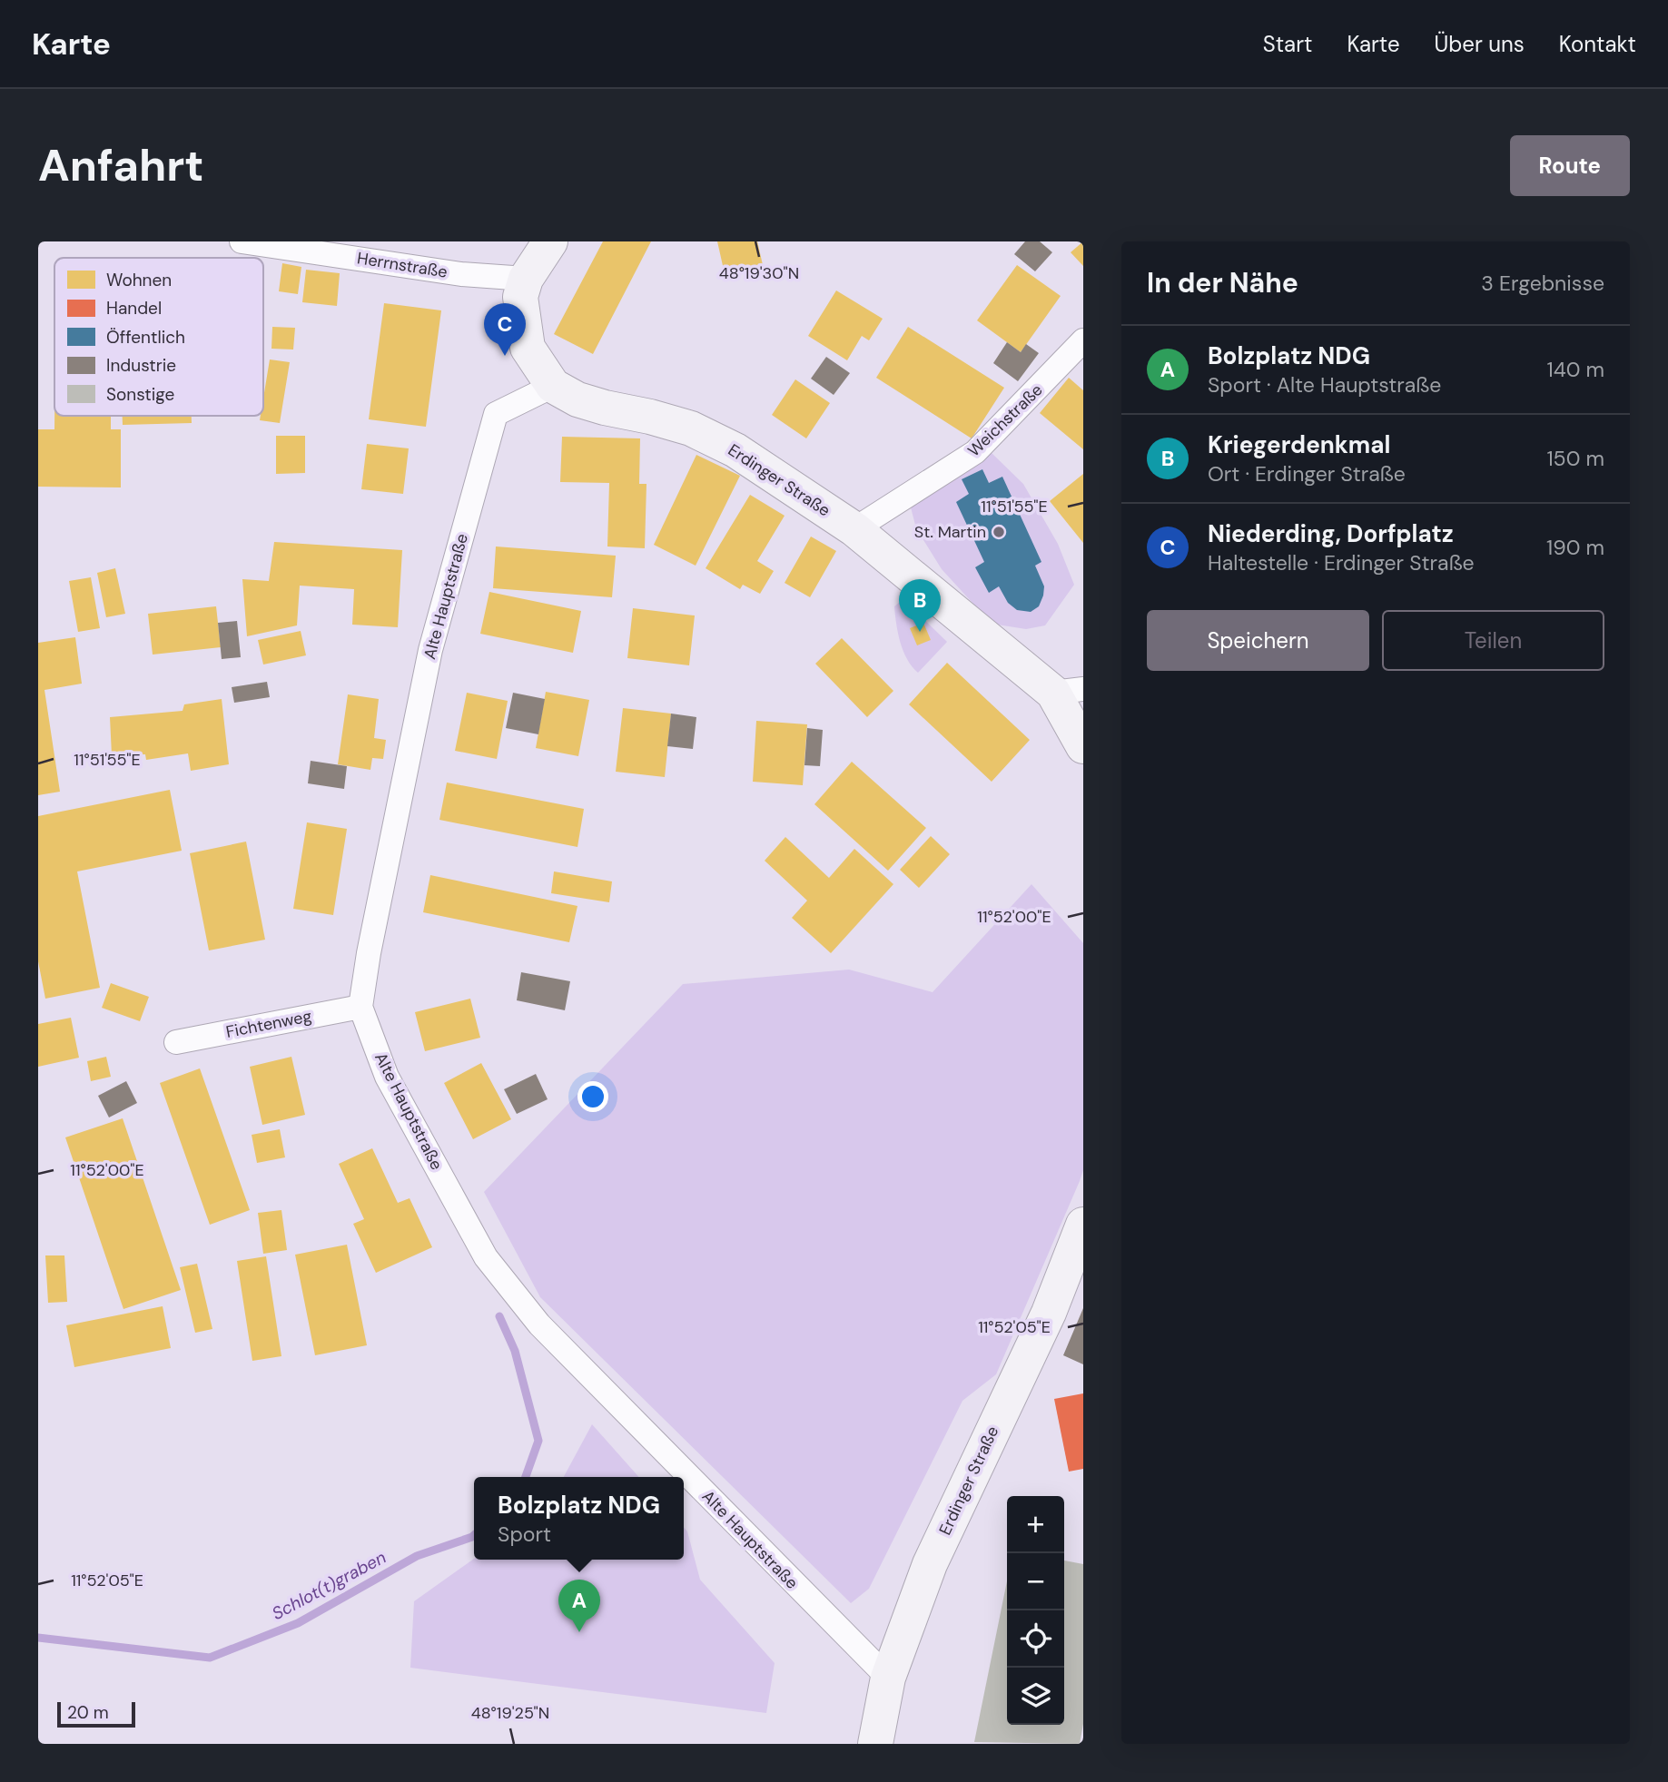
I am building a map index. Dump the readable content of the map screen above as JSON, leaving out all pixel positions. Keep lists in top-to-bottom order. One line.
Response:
{"streets":{"street":["Herrnstraße","Weichstraße","Erdinger Straße","Alte Hauptstraße","Fichtenweg"]},"crossings":[["Herrnstraße","Erdinger Straße"],["Weichstraße","Erdinger Straße"],["Erdinger Straße","Alte Hauptstraße"],["Alte Hauptstraße","Fichtenweg"]],"water":["Schlot(t)graben"],"places":["St. Martin"],"legend":["Wohnen","Handel","Öffentlich","Industrie","Sonstige"],"scale_bar":"20 m","page":{"header":"Karte","nav":["Start","Karte","Über uns","Kontakt"],"buttons":["Route",["Speichern","Teilen"]],"title":"Anfahrt","heading":["In der Nähe","3 Ergebnisse"],"pins":["C","B","A"],"list":[{"mark":"A","name":"Bolzplatz NDG","note":"Sport · Alte Hauptstraße","value":"140 m"},{"mark":"B","name":"Kriegerdenkmal","note":"Ort · Erdinger Straße","value":"150 m"},{"mark":"C","name":"Niederding, Dorfplatz","note":"Haltestelle · Erdinger Straße","value":"190 m"}],"popup":["Bolzplatz NDG","Sport"],"map_buttons":["+","−"],"scale":"20 m"},"coordinates":["48°19'30\"N","11°51'55\"E","11°52'00\"E","11°52'05\"E","48°19'25\"N"]}
